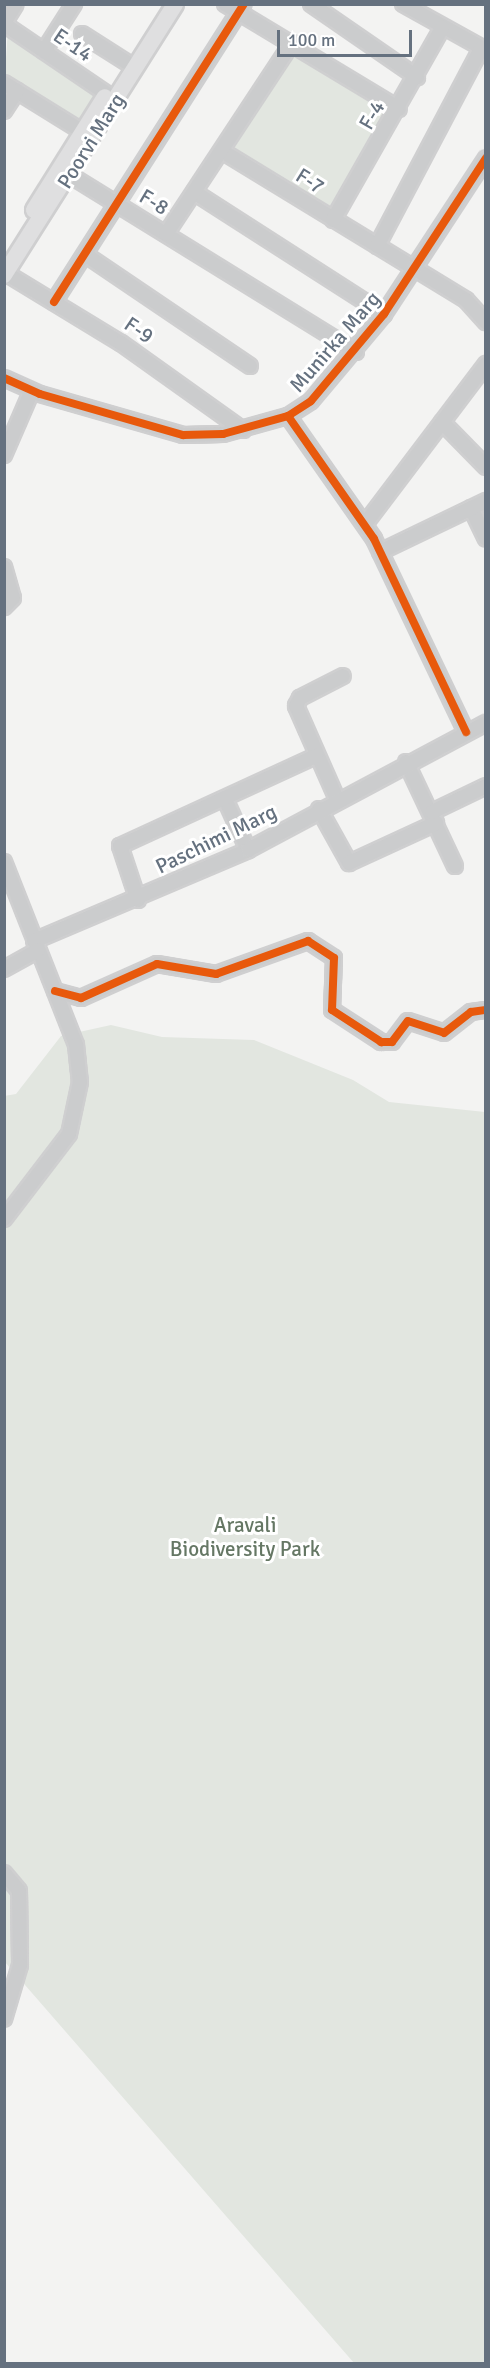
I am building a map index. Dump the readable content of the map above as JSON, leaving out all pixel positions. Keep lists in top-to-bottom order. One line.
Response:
{"streets":{"main road":["Poorvi Marg"],"street":["E-14","F-4","F-7","F-8","F-9","Munirka Marg","Paschimi Marg"]},"crossings":[["E-14","Poorvi Marg"],["F-4","F-7"],["Poorvi Marg","F-8"],["Poorvi Marg","F-9"],["F-7","Munirka Marg"],["F-8","Munirka Marg"],["F-9","Munirka Marg"]],"parks":["Aravali Biodiversity Park"],"scale_bar":"100 m"}
